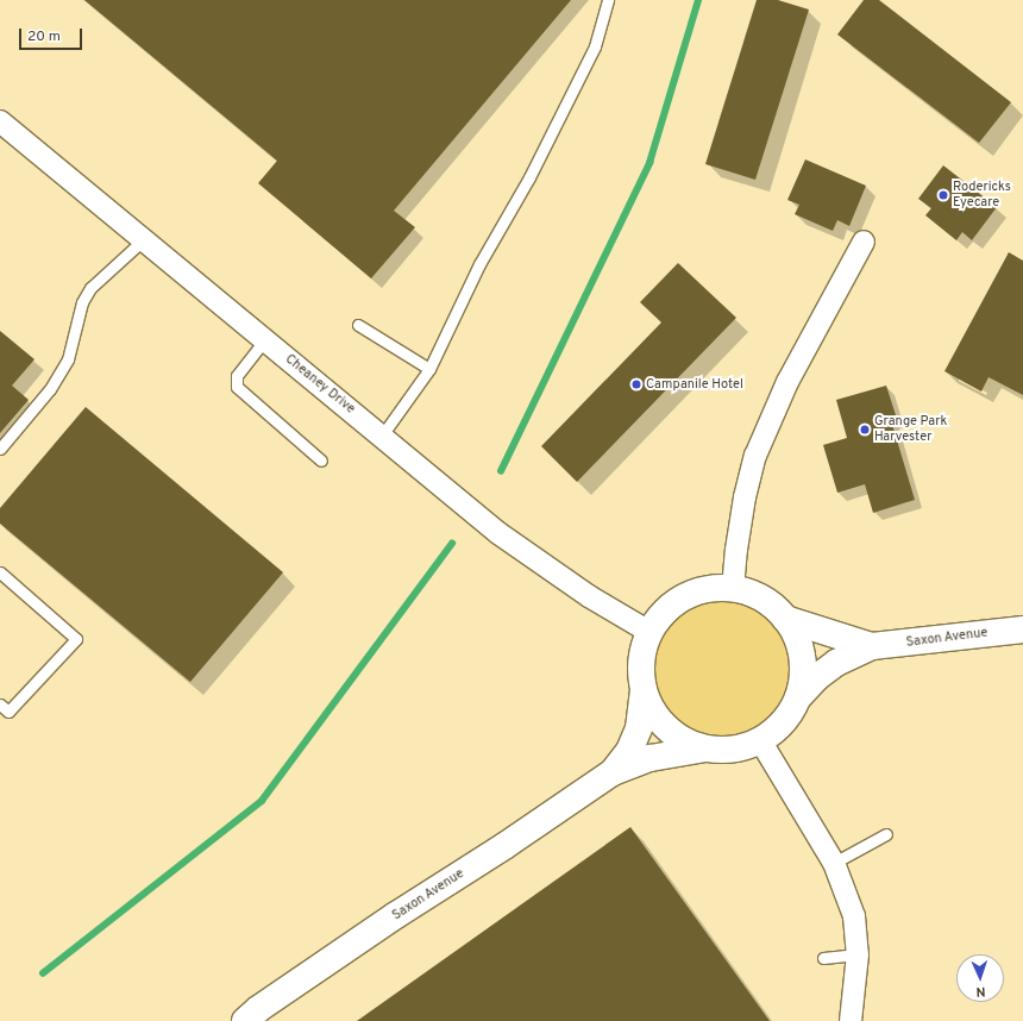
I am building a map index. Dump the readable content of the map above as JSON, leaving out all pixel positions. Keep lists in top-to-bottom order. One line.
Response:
{"streets":{"street":["Cheaney Drive","Saxon Avenue"]},"crossings":[["Cheaney Drive","Saxon Avenue"]],"places":["Rodericks Eyecare","Campanile Hotel","Grange Park Harvester"],"scale_bar":"20 m","north":"bottom"}
